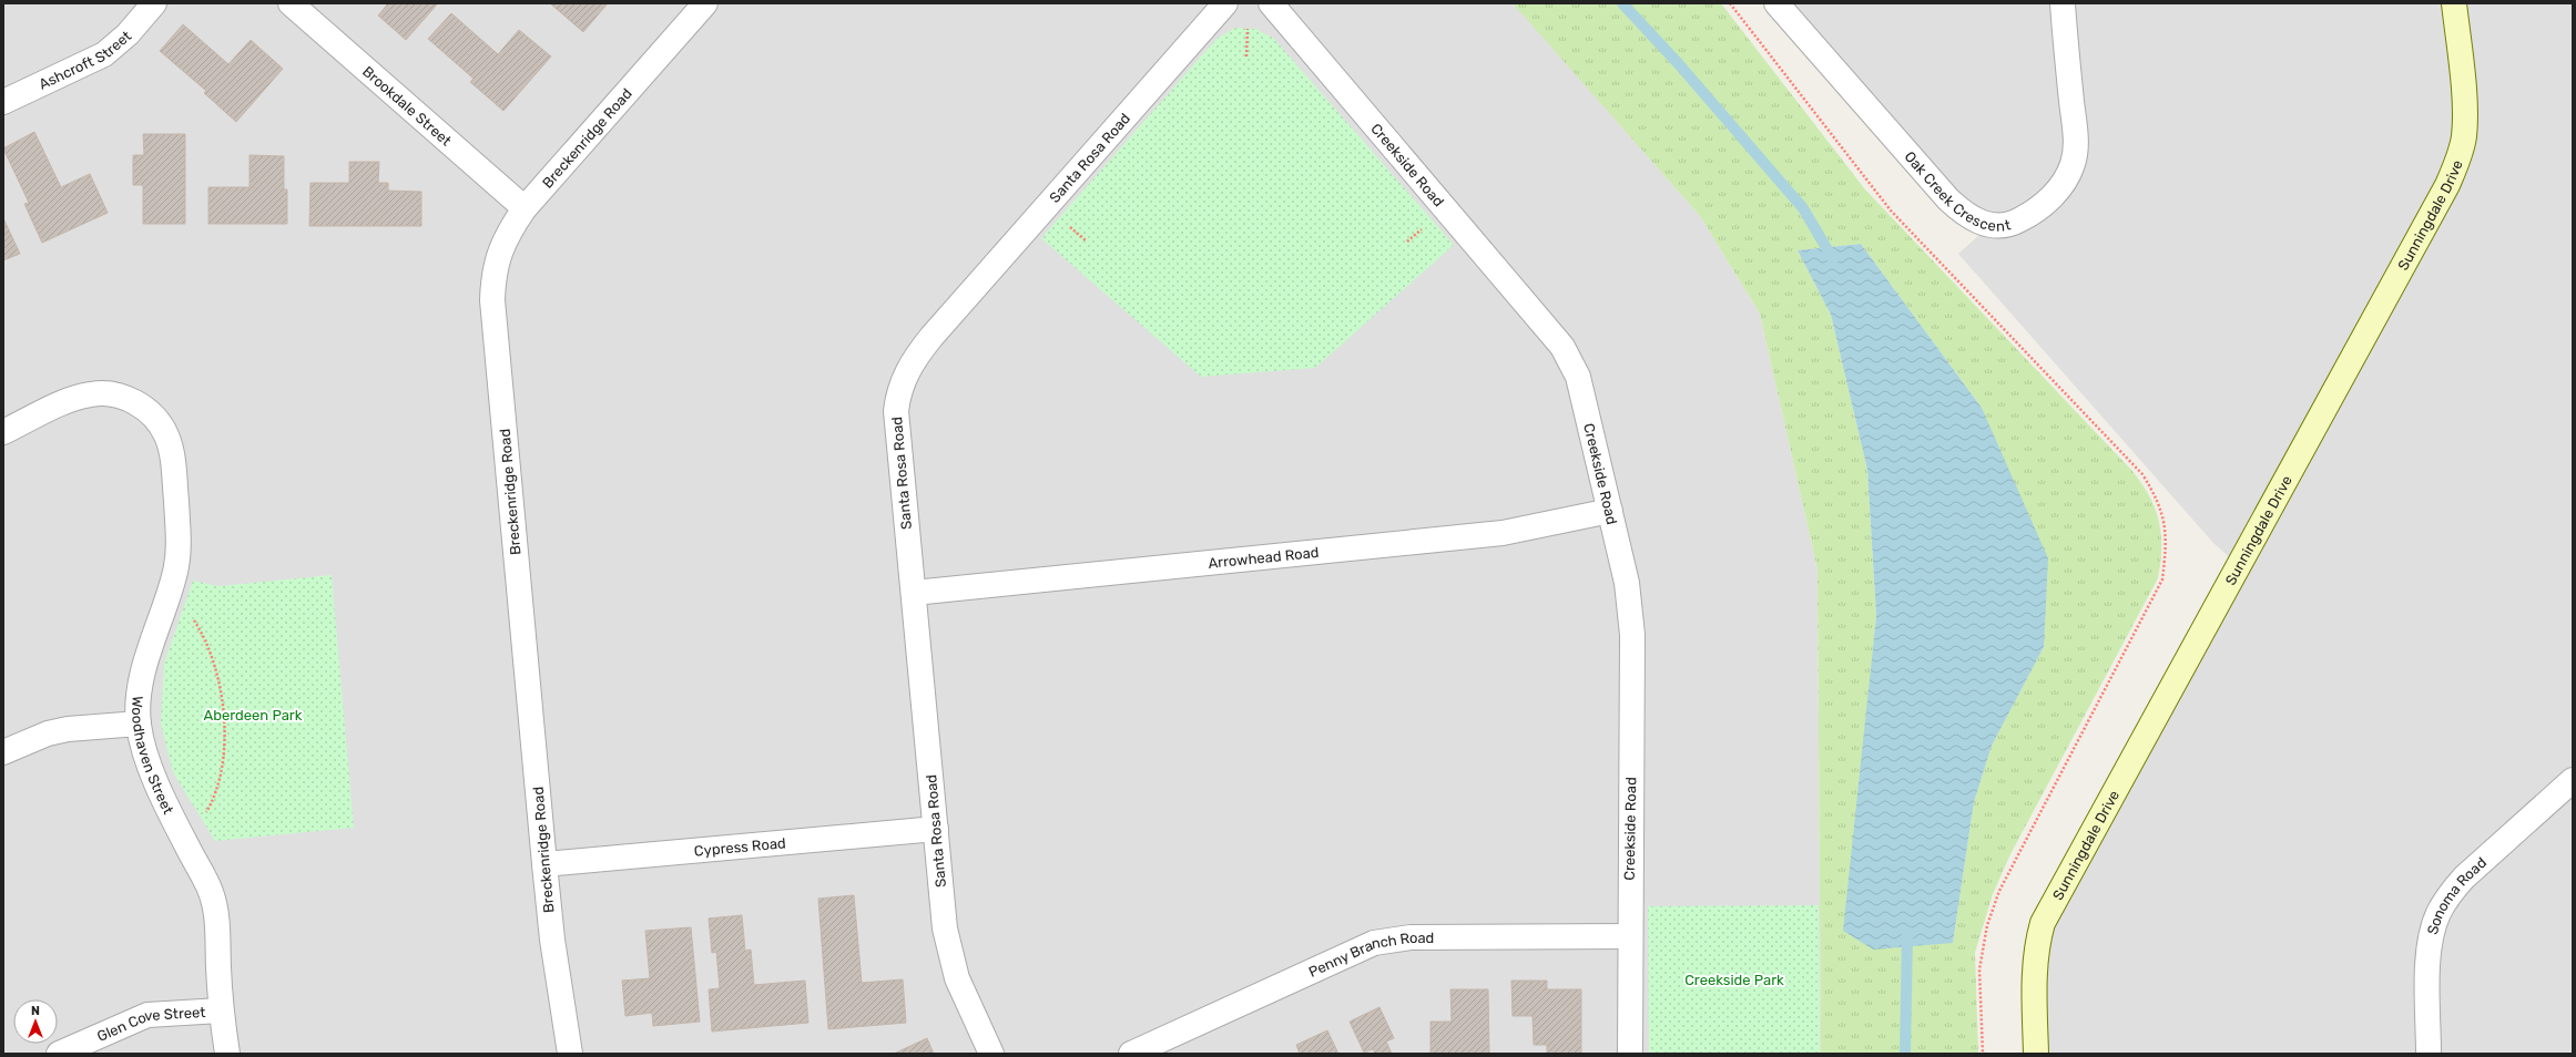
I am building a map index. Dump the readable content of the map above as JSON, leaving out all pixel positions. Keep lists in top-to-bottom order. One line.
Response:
{"streets":{"street":["Ashcroft Street","Brookdale Street","Breckenridge Road","Santa Rosa Road","Creekside Road","Oak Creek Crescent","Sunningdale Drive","Arrowhead Road","Woodhaven Street","Cypress Road","Sonoma Road","Penny Branch Road","Glen Cove Street"]},"crossings":[["Brookdale Street","Breckenridge Road"],["Breckenridge Road","Cypress Road"],["Santa Rosa Road","Arrowhead Road"],["Santa Rosa Road","Cypress Road"],["Creekside Road","Arrowhead Road"],["Creekside Road","Penny Branch Road"],["Woodhaven Street","Glen Cove Street"]],"parks":["Aberdeen Park","Creekside Park"],"north":"top"}
